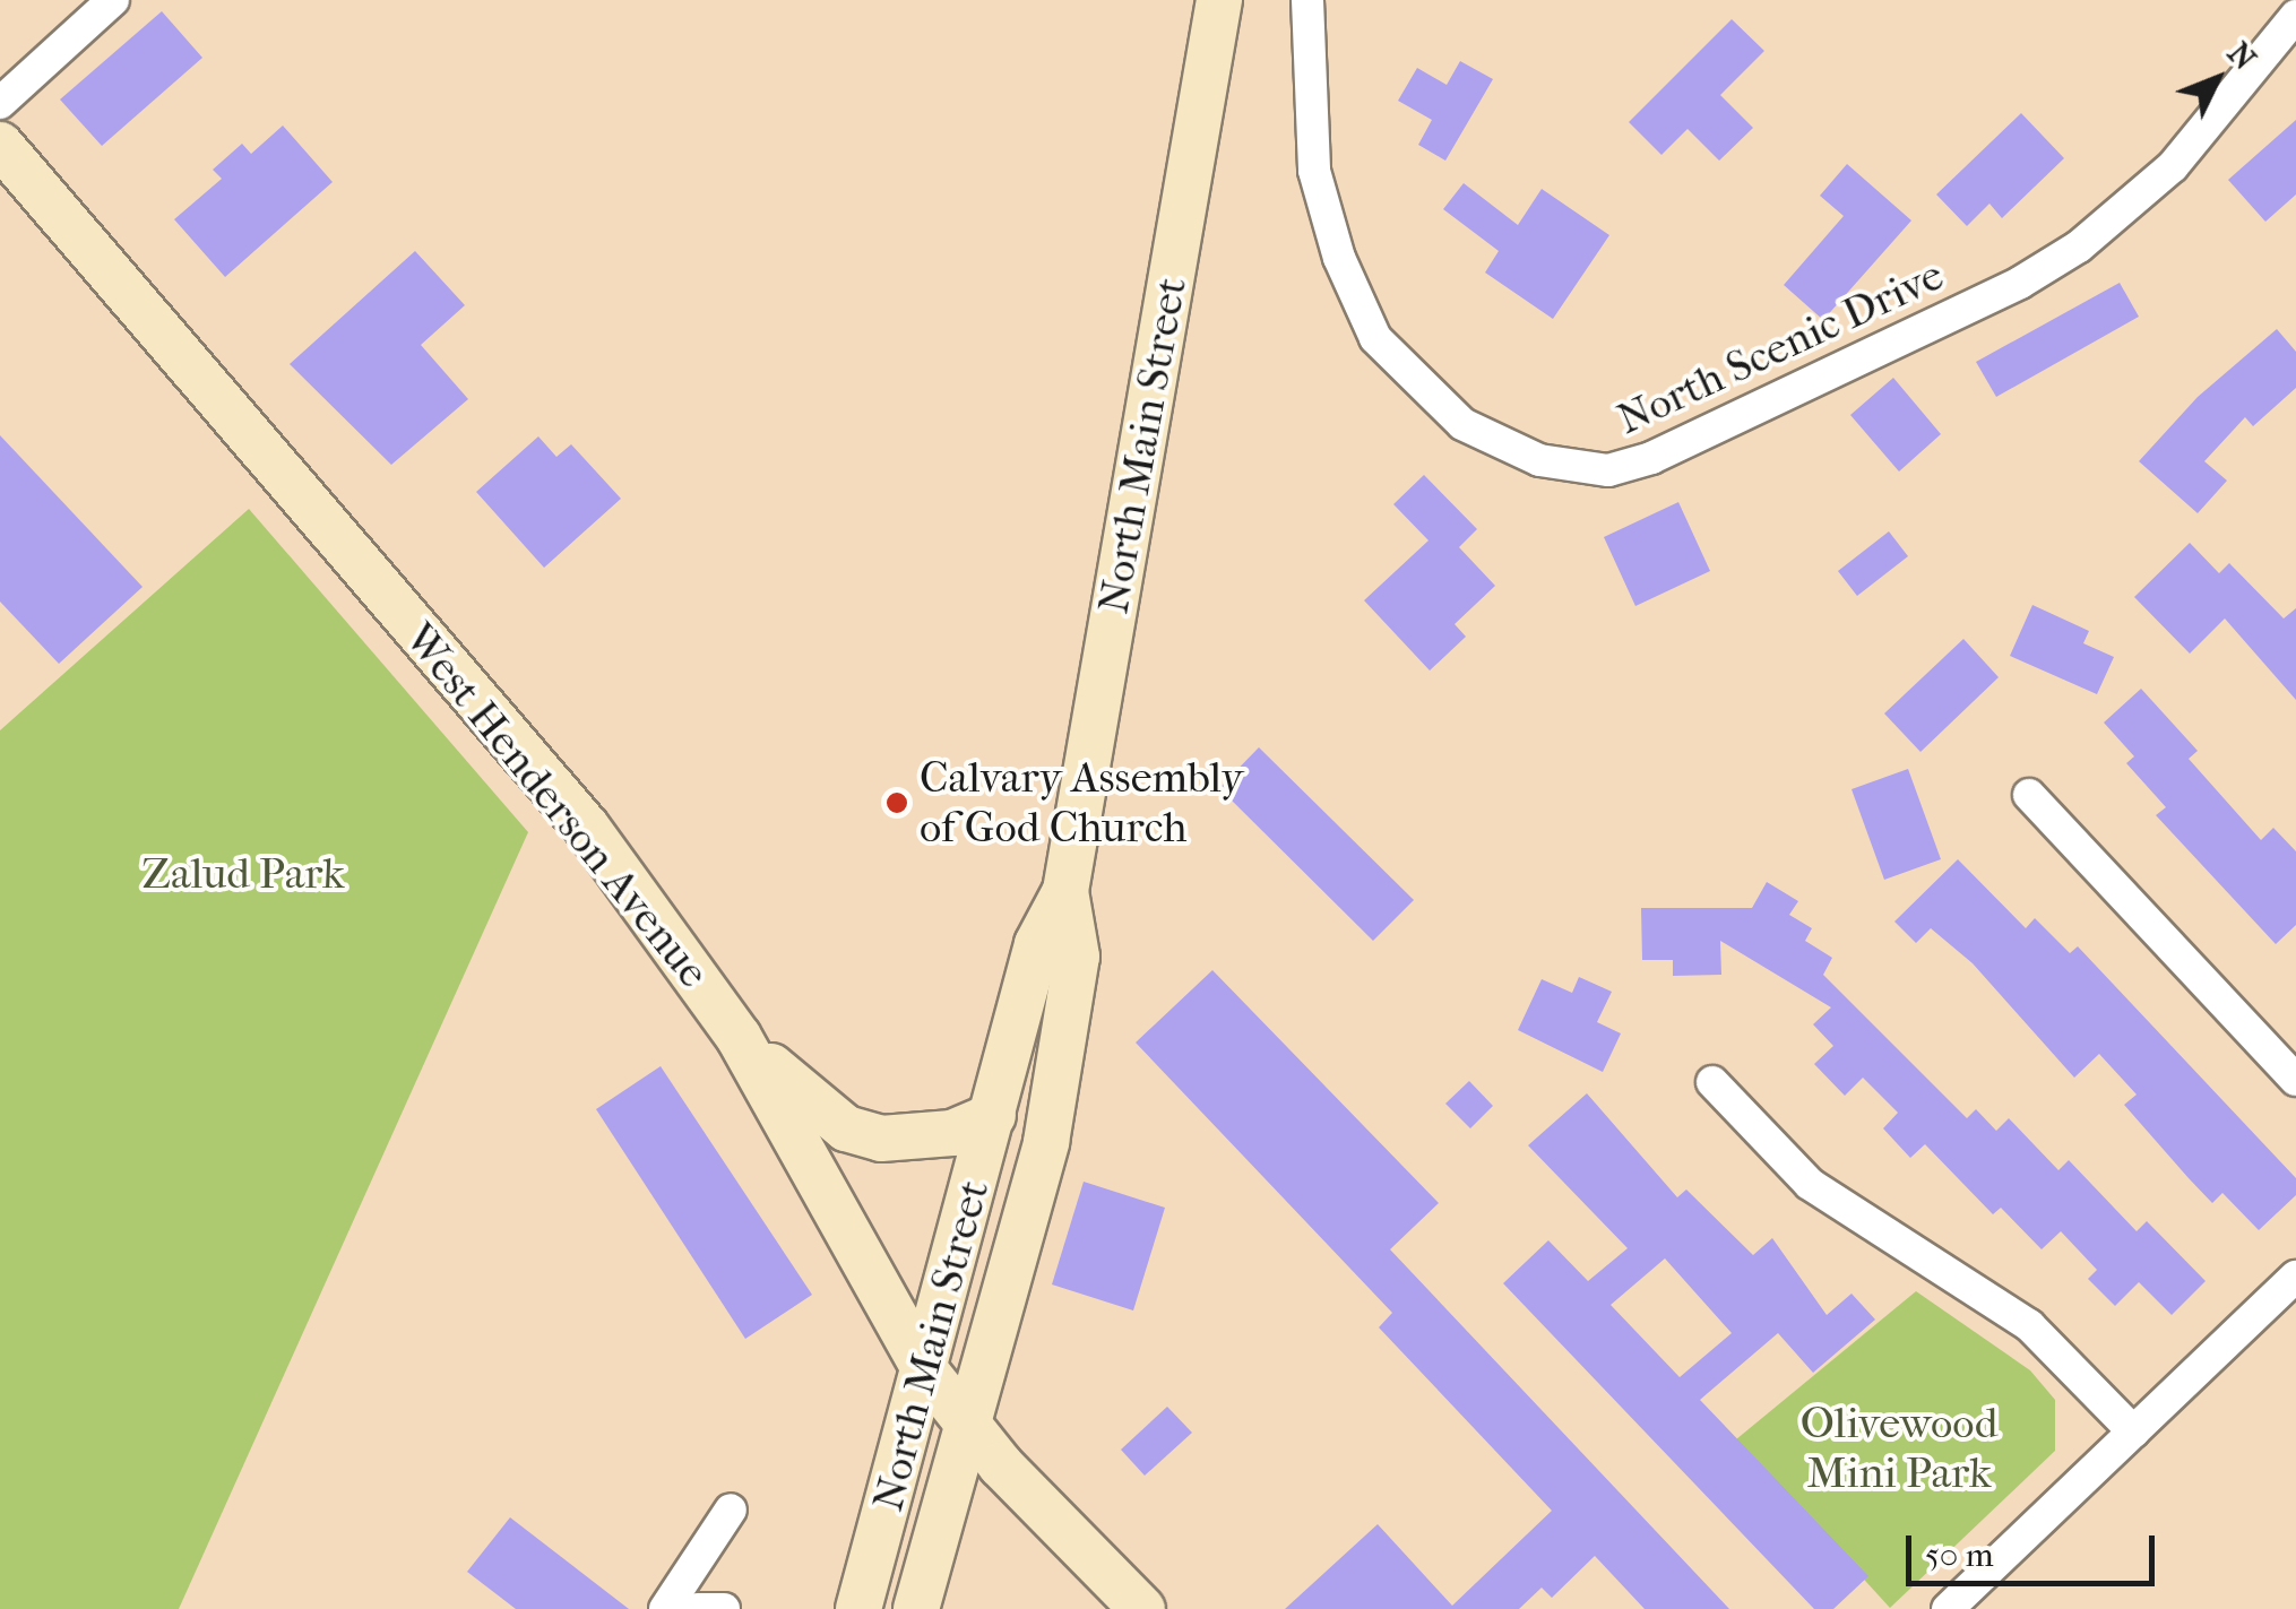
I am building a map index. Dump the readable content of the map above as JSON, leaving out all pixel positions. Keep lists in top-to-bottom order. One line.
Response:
{"streets":{"main road":["North Main Street","West Henderson Avenue"],"street":["North Scenic Drive"]},"crossings":[["North Main Street","West Henderson Avenue"]],"parks":["Zalud Park","Olivewood Mini Park"],"places":["Calvary Assembly of God Church"],"scale_bar":"50 m","north":"top right"}
